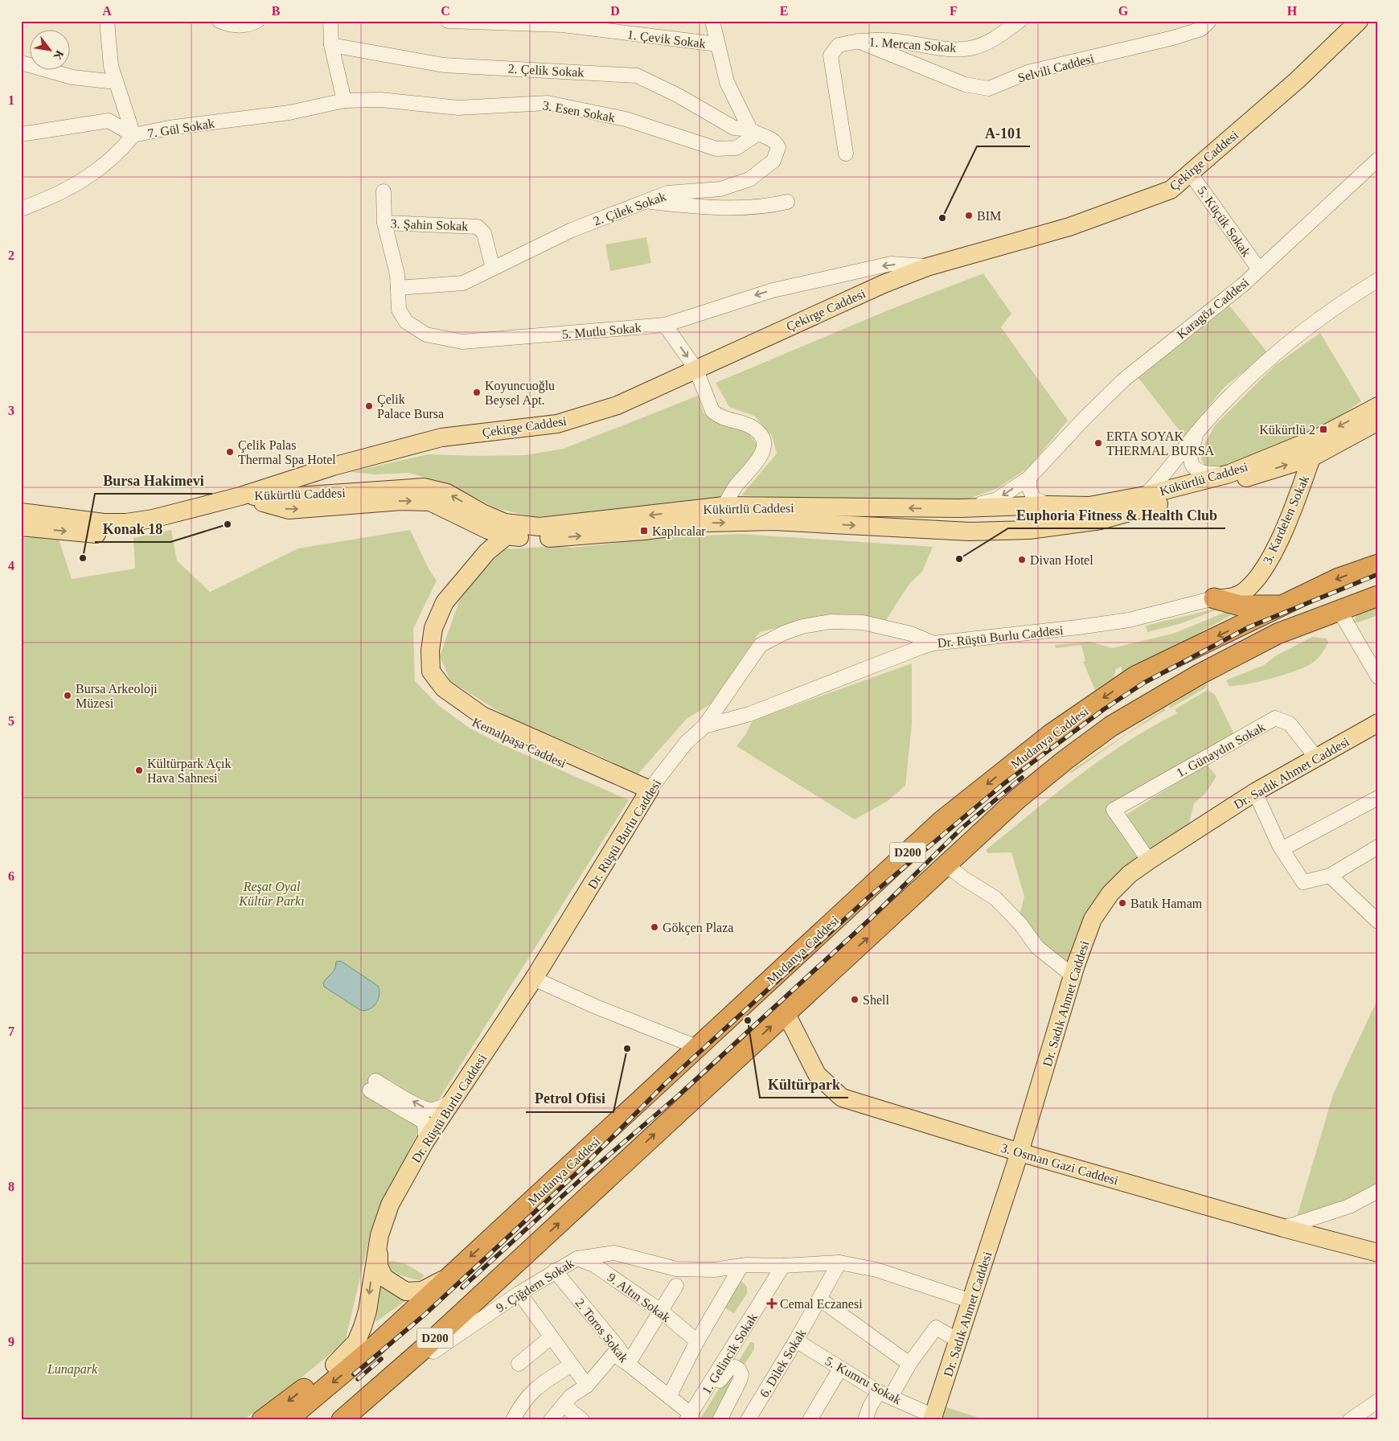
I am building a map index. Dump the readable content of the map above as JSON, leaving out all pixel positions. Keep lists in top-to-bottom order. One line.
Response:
{"streets":{"highway":["Mudanya Caddesi","D200"],"main road":["Çekirge Caddesi","Kükürtlü Caddesi","3. Kardelen Sokak","Dr. Rüştü Burlu Caddesi","Kemalpaşa Caddesi","Dr. Sadık Ahmet Caddesi","3. Osman Gazi Caddesi"],"street":["1. Çevik Sokak","1. Mercan Sokak","Selvili Caddesi","2. Çelik Sokak","3. Esen Sokak","7. Gül Sokak","2. Çilek Sokak","5. Küçük Sokak","3. Şahin Sokak","Karagöz Caddesi","5. Mutlu Sokak","1. Günaydın Sokak","9. Çiğdem Sokak","9. Altın Sokak","2. Toros Sokak","1. Gelincik Sokak","6. Dilek Sokak","5. Kumru Sokak"]},"crossings":[["1. Mercan Sokak","Selvili Caddesi"],["2. Çelik Sokak","3. Esen Sokak"],["2. Çelik Sokak","2. Çilek Sokak"],["3. Esen Sokak","7. Gül Sokak"],["3. Esen Sokak","2. Çilek Sokak"],["Çekirge Caddesi","5. Küçük Sokak"],["Çekirge Caddesi","5. Mutlu Sokak"],["Çekirge Caddesi","Kükürtlü Caddesi"],["2. Çilek Sokak","3. Şahin Sokak"],["2. Çilek Sokak","5. Mutlu Sokak"],["5. Küçük Sokak","Karagöz Caddesi"],["3. Şahin Sokak","5. Mutlu Sokak"],["Karagöz Caddesi","Kükürtlü Caddesi"],["Kükürtlü Caddesi","3. Kardelen Sokak"],["Kükürtlü Caddesi","Kemalpaşa Caddesi"],["3. Kardelen Sokak","Dr. Rüştü Burlu Caddesi"],["Dr. Rüştü Burlu Caddesi","Kemalpaşa Caddesi"],["1. Günaydın Sokak","Dr. Sadık Ahmet Caddesi"],["Dr. Sadık Ahmet Caddesi","3. Osman Gazi Caddesi"],["Dr. Sadık Ahmet Caddesi","9. Çiğdem Sokak"],["Dr. Sadık Ahmet Caddesi","5. Kumru Sokak"],["D200","3. Osman Gazi Caddesi"],["9. Çiğdem Sokak","9. Altın Sokak"],["9. Çiğdem Sokak","2. Toros Sokak"],["9. Çiğdem Sokak","1. Gelincik Sokak"],["9. Çiğdem Sokak","6. Dilek Sokak"],["2. Toros Sokak","1. Gelincik Sokak"],["6. Dilek Sokak","5. Kumru Sokak"]],"parks":["Reşat Oyal Kültür Parkı","Lunapark"],"places":{"other":["BIM","A-101","Koyuncuoğlu Beysel Apt.","Çelik Palace Bursa","ERTA SOYAK THERMAL BURSA","Çelik Palas Thermal Spa Hotel","Konak 18","Bursa Hakimevi","Euphoria Fitness & Health Club","Divan Hotel","Bursa Arkeoloji Müzesi","Kültürpark Açık Hava Sahnesi","Batık Hamam","Gökçen Plaza","Shell","Kültürpark","Petrol Ofisi"],"transit":["Kükürtlü 2","Kaplıcalar"],"health":["Cemal Eczanesi"]},"north":"bottom right","grid":{"columns":["A","B","C","D","E","F","G","H"],"rows":["1","2","3","4","5","6","7","8","9"]}}
